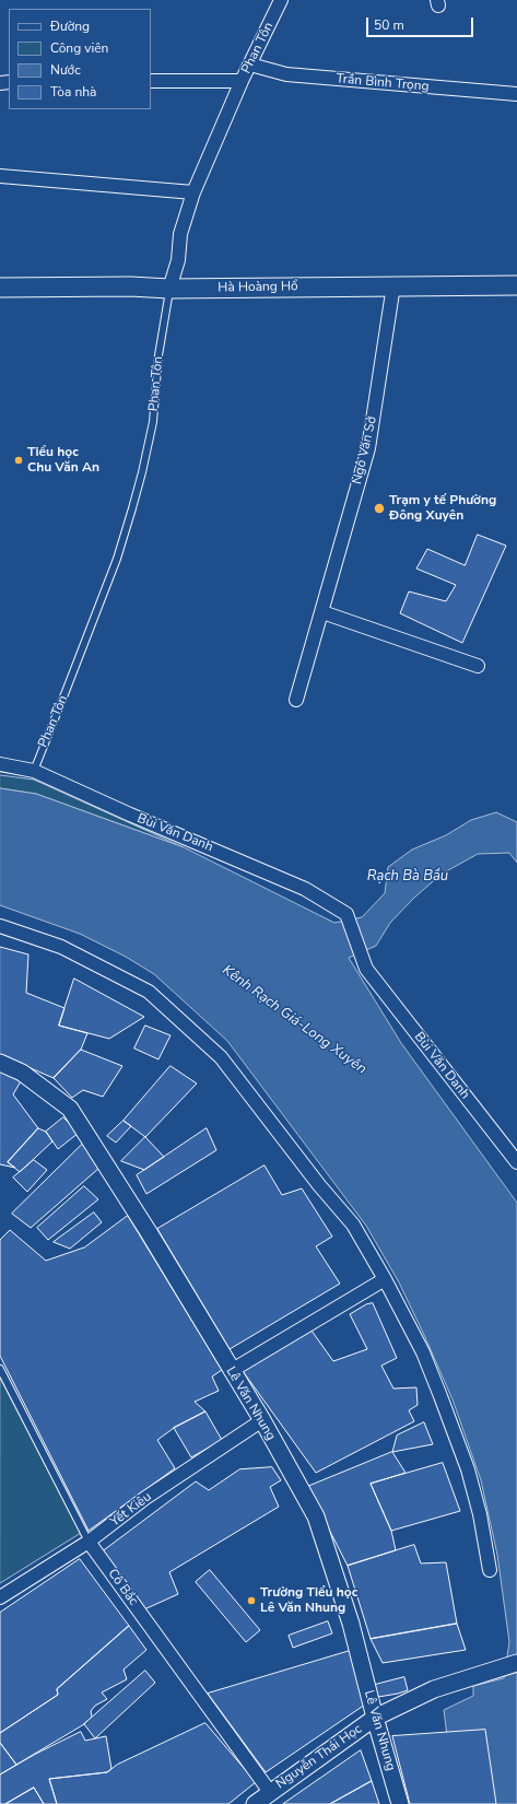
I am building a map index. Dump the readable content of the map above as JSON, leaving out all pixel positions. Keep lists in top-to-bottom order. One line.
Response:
{"streets":{"main road":["Hà Hoàng Hổ"],"street":["Phan Tôn","Trần Bình Trọng","Ngô Văn Sở","Bùi Văn Danh","Lê Văn Nhung","Yết Kiêu","Cô Bắc","Nguyễn Thái Học"]},"crossings":[["Phan Tôn","Trần Bình Trọng"],["Phan Tôn","Hà Hoàng Hổ"],["Phan Tôn","Bùi Văn Danh"],["Hà Hoàng Hổ","Ngô Văn Sở"],["Lê Văn Nhung","Yết Kiêu"],["Lê Văn Nhung","Nguyễn Thái Học"],["Yết Kiêu","Cô Bắc"],["Cô Bắc","Nguyễn Thái Học"]],"water":["Rạch Bà Bầu","Kênh Rạch Giá-Long Xuyên"],"places":["Tiểu học Chu Văn An","Trạm y tế Phường Đông Xuyên","Trường Tiểu học Lê Văn Nhung"],"legend":["Đường","Công viên","Nước","Tòa nhà"],"scale_bar":"50 m"}
